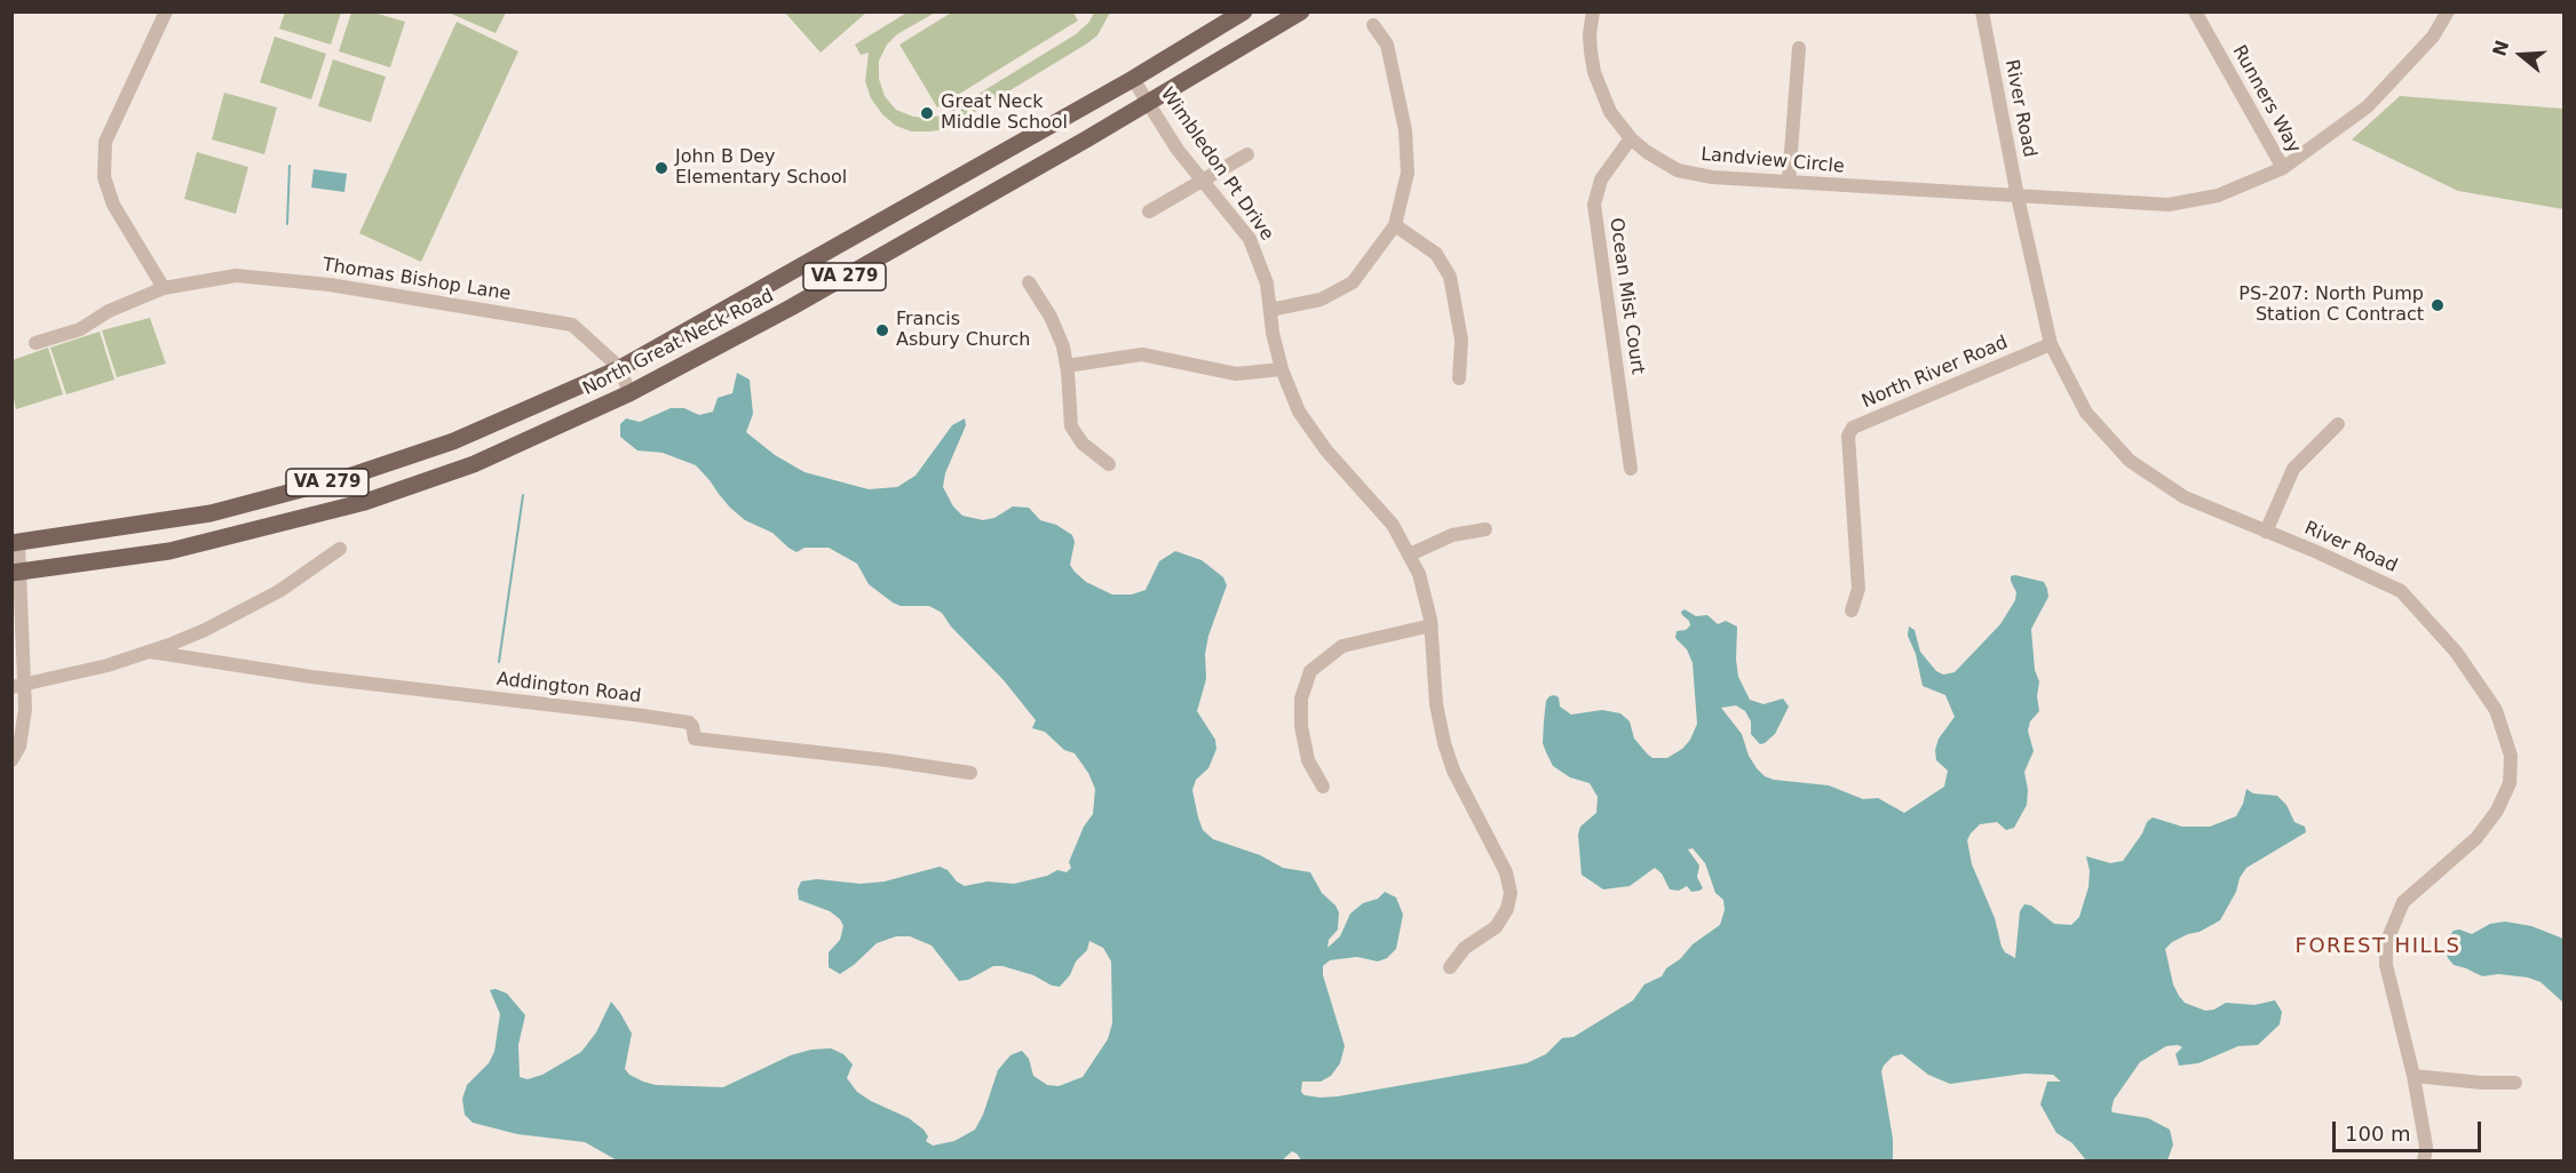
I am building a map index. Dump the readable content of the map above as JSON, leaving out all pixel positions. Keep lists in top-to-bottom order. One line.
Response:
{"streets":{"main road":["VA 279","North Great Neck Road"],"street":["Runners Way","River Road","Landview Circle","Wimbledon Pt Drive","Thomas Bishop Lane","Ocean Mist Court","North River Road","Addington Road"]},"crossings":[["Runners Way","Landview Circle"],["River Road","Landview Circle"],["River Road","North River Road"],["Landview Circle","Ocean Mist Court"],["Wimbledon Pt Drive","North Great Neck Road"],["Thomas Bishop Lane","North Great Neck Road"]],"districts":["FOREST HILLS"],"places":["Great Neck Middle School","John B Dey Elementary School","PS-207: North Pump Station C Contract","Francis Asbury Church"],"scale_bar":"100 m","north":"left"}
